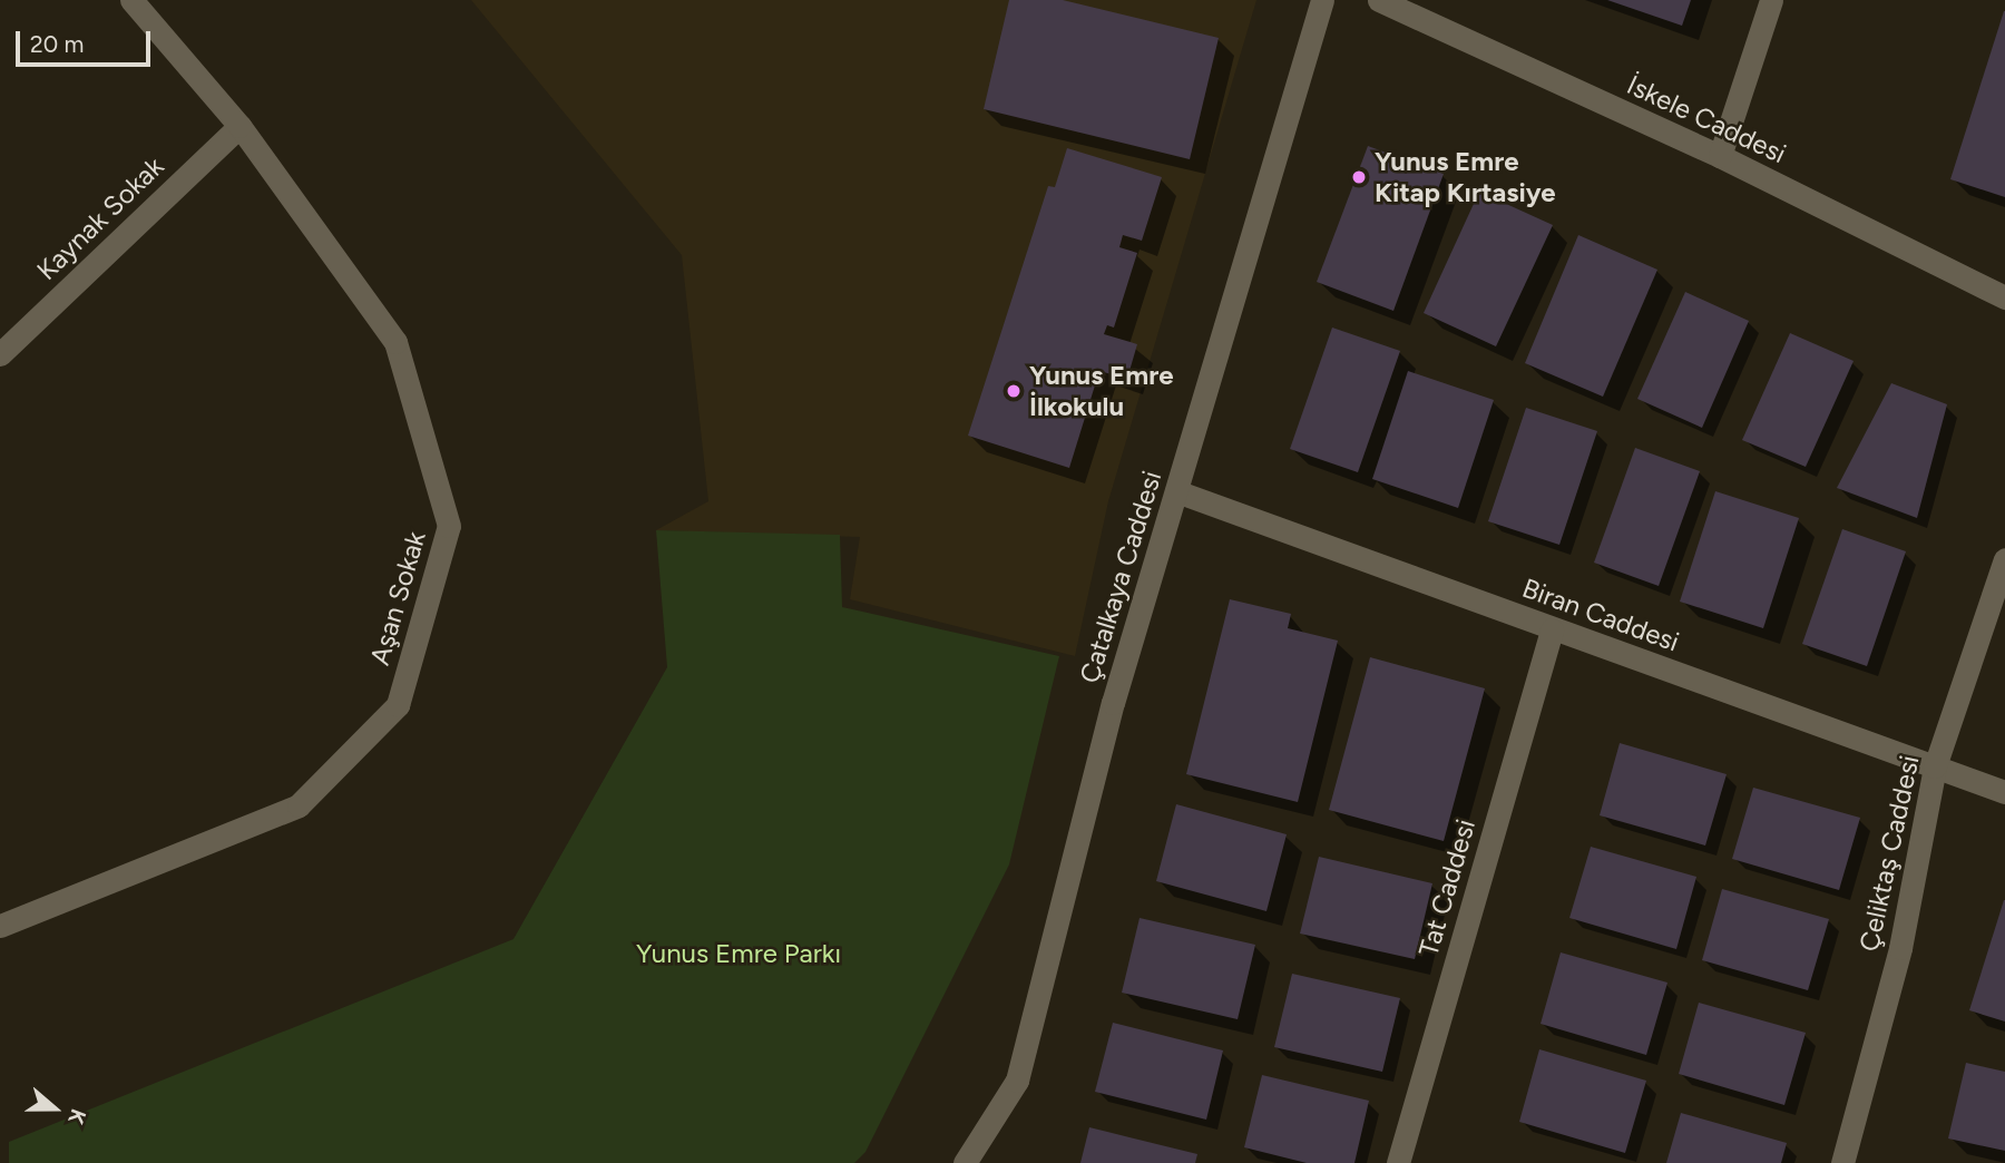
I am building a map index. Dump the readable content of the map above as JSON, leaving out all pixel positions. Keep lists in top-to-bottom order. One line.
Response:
{"streets":{"street":["İskele Caddesi","Kaynak Sokak","Çatalkaya Caddesi","Aşan Sokak","Biran Caddesi","Çeliktaş Caddesi","Tat Caddesi"]},"crossings":[["Kaynak Sokak","Aşan Sokak"],["Çatalkaya Caddesi","Biran Caddesi"],["Biran Caddesi","Çeliktaş Caddesi"],["Biran Caddesi","Tat Caddesi"]],"parks":["Yunus Emre Parkı"],"places":["Yunus Emre Kitap Kırtasiye","Yunus Emre İlkokulu"],"scale_bar":"20 m","north":"right"}
